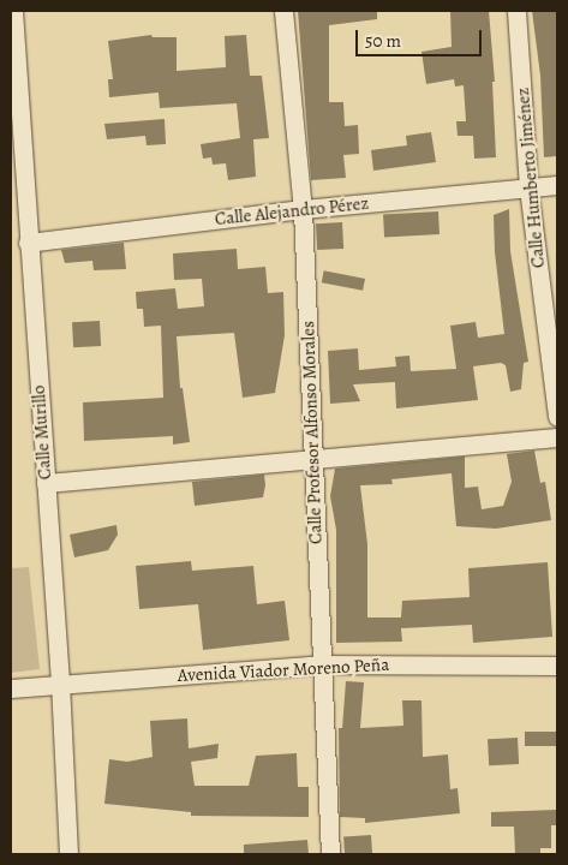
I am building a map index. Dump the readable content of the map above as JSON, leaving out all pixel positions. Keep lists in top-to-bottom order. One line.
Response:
{"streets":{"street":["Calle Humberto Jiménez","Calle Alejandro Pérez","Calle Murillo","Calle Profesor Alfonso Morales","Avenida Viador Moreno Peña"]},"crossings":[["Calle Humberto Jiménez","Calle Alejandro Pérez"],["Calle Alejandro Pérez","Calle Murillo"],["Calle Alejandro Pérez","Calle Profesor Alfonso Morales"],["Calle Murillo","Avenida Viador Moreno Peña"],["Calle Profesor Alfonso Morales","Avenida Viador Moreno Peña"]],"scale_bar":"50 m"}
